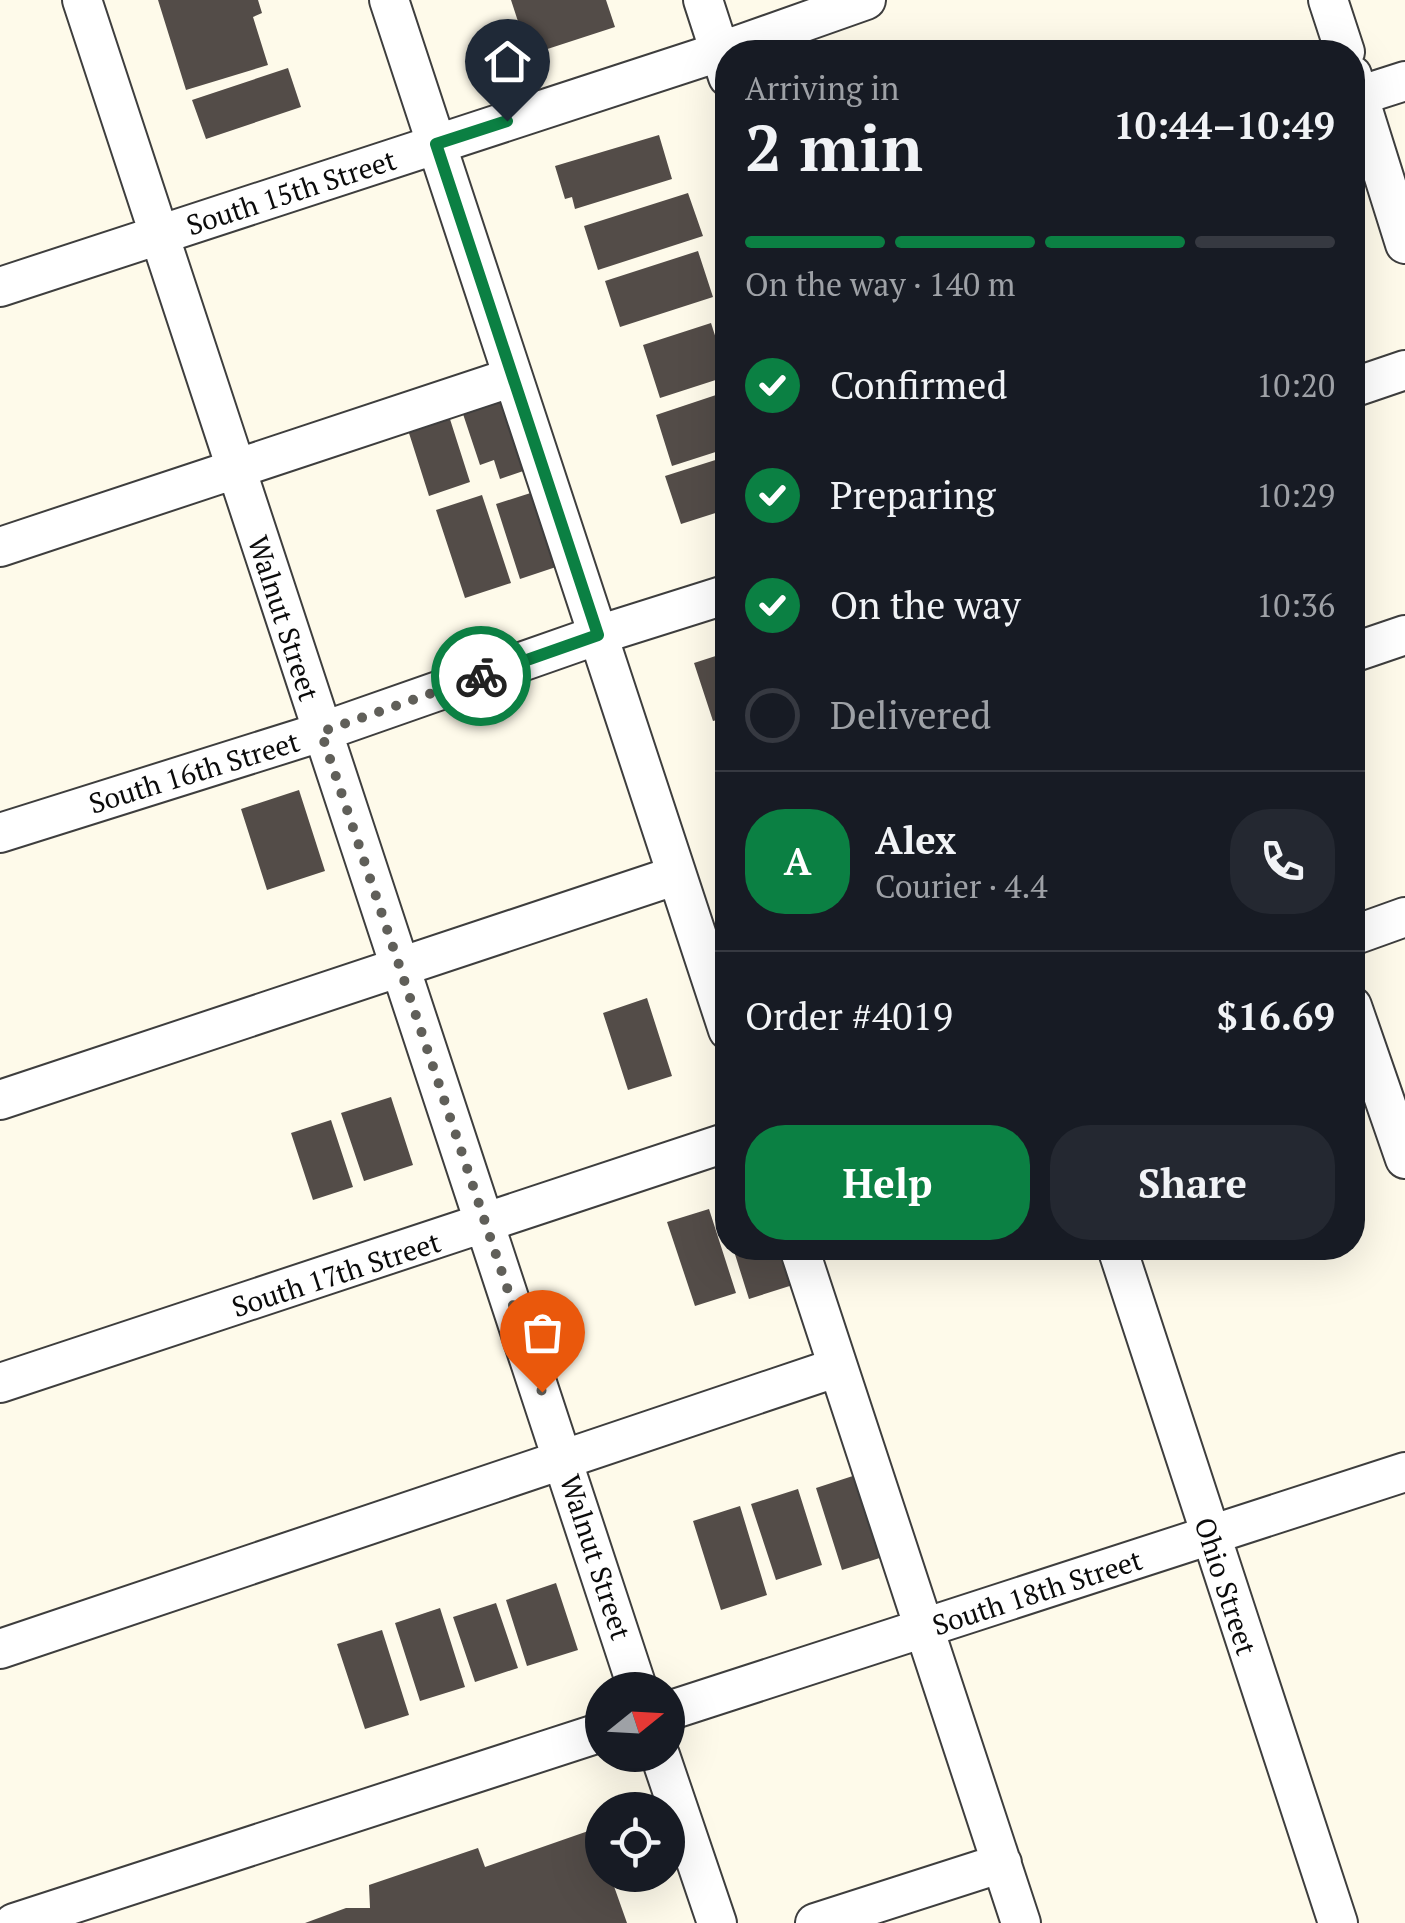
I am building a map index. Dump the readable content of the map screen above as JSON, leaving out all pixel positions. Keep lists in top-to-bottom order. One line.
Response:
{"streets":{"street":["South 15th Street","Walnut Street","South 16th Street","South 17th Street","Ohio Street","South 18th Street"]},"crossings":[["South 15th Street","Walnut Street"],["Walnut Street","South 16th Street"],["Walnut Street","South 17th Street"],["Ohio Street","South 18th Street"]],"north":"right","page":{"heading":["2 min","Arriving in","10:44–10:49"],"panel":["Alex","Courier · 4.4","Order #4019","$16.69"],"bar":"On the way · 140 m","list":[["Confirmed","10:20"],["Preparing","10:29"],["On the way","10:36"],"Delivered"],"round":"A","buttons":["Help","Share"]}}
